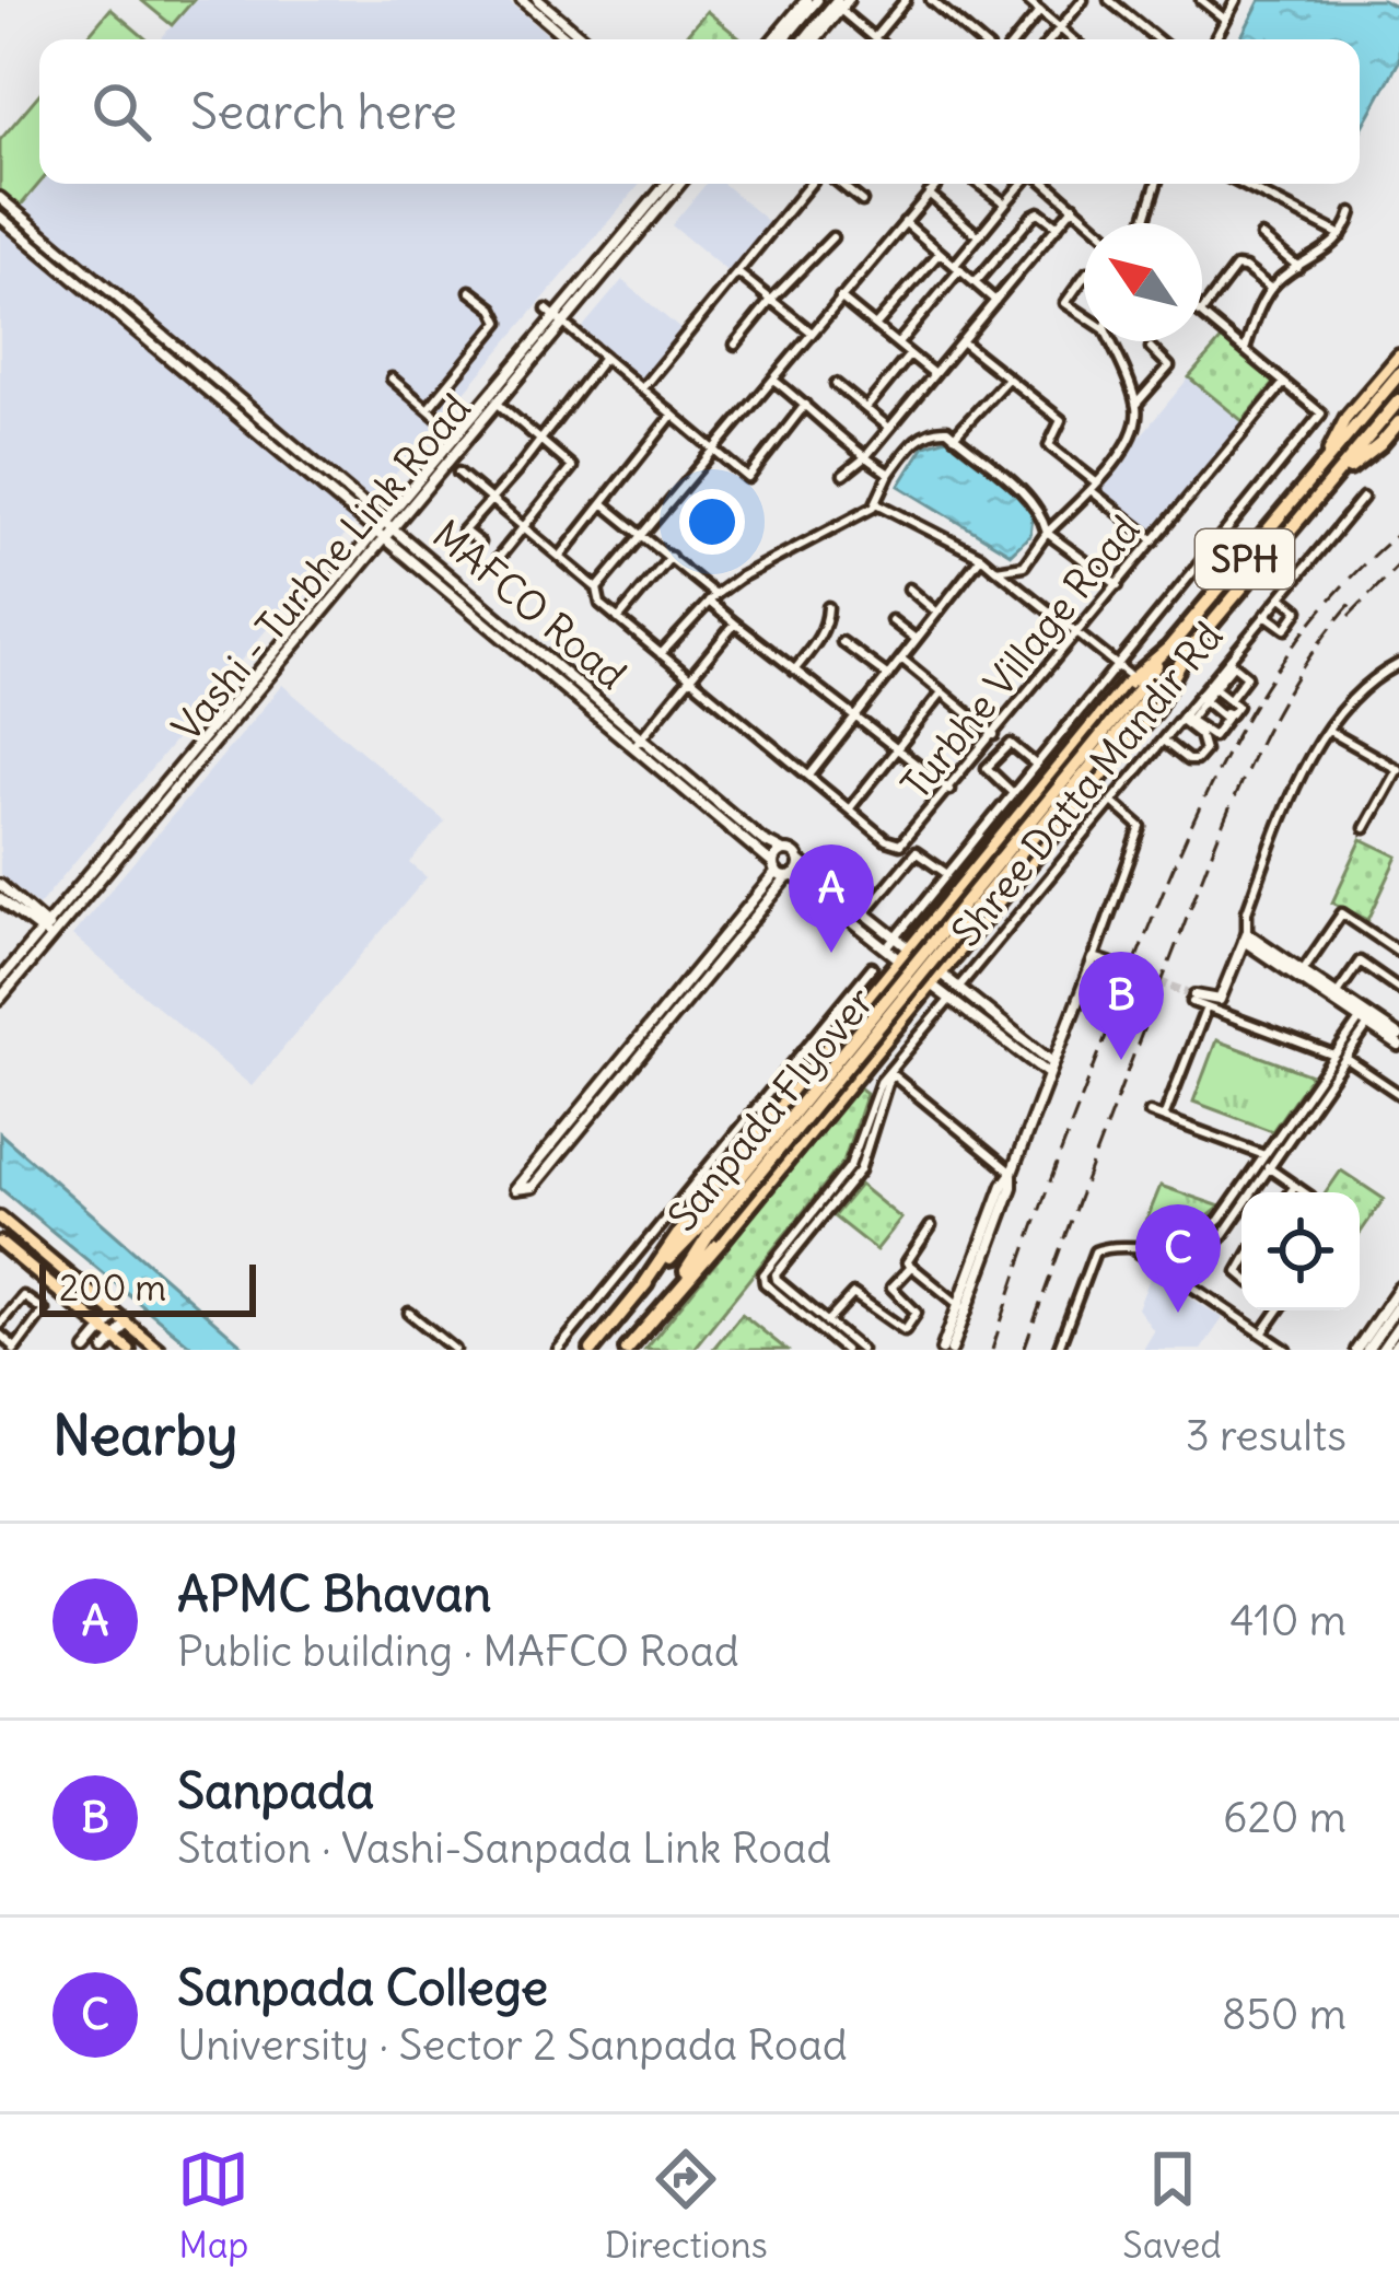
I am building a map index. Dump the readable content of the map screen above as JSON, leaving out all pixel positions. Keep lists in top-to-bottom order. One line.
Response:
{"streets":{"highway":["SPH","Sanpada Flyover"],"main road":["Vashi - Turbhe Link Road","MAFCO Road"],"street":["Turbhe Village Road","Shree Datta Mandir Rd"]},"crossings":[["SPH","Sanpada Flyover"],["Vashi - Turbhe Link Road","MAFCO Road"]],"scale_bar":"200 m","north":"top left","page":{"search":"Search here","pins":["A","B","C"],"scale":"200 m","heading":["Nearby","3 results"],"list":[{"mark":"A","name":"APMC Bhavan","note":"Public building · MAFCO Road","value":"410 m"},{"mark":"B","name":"Sanpada","note":"Station · Vashi-Sanpada Link Road","value":"620 m"},{"mark":"C","name":"Sanpada College","note":"University · Sector 2 Sanpada Road","value":"850 m"}],"nav":["Map","Directions","Saved"]}}
